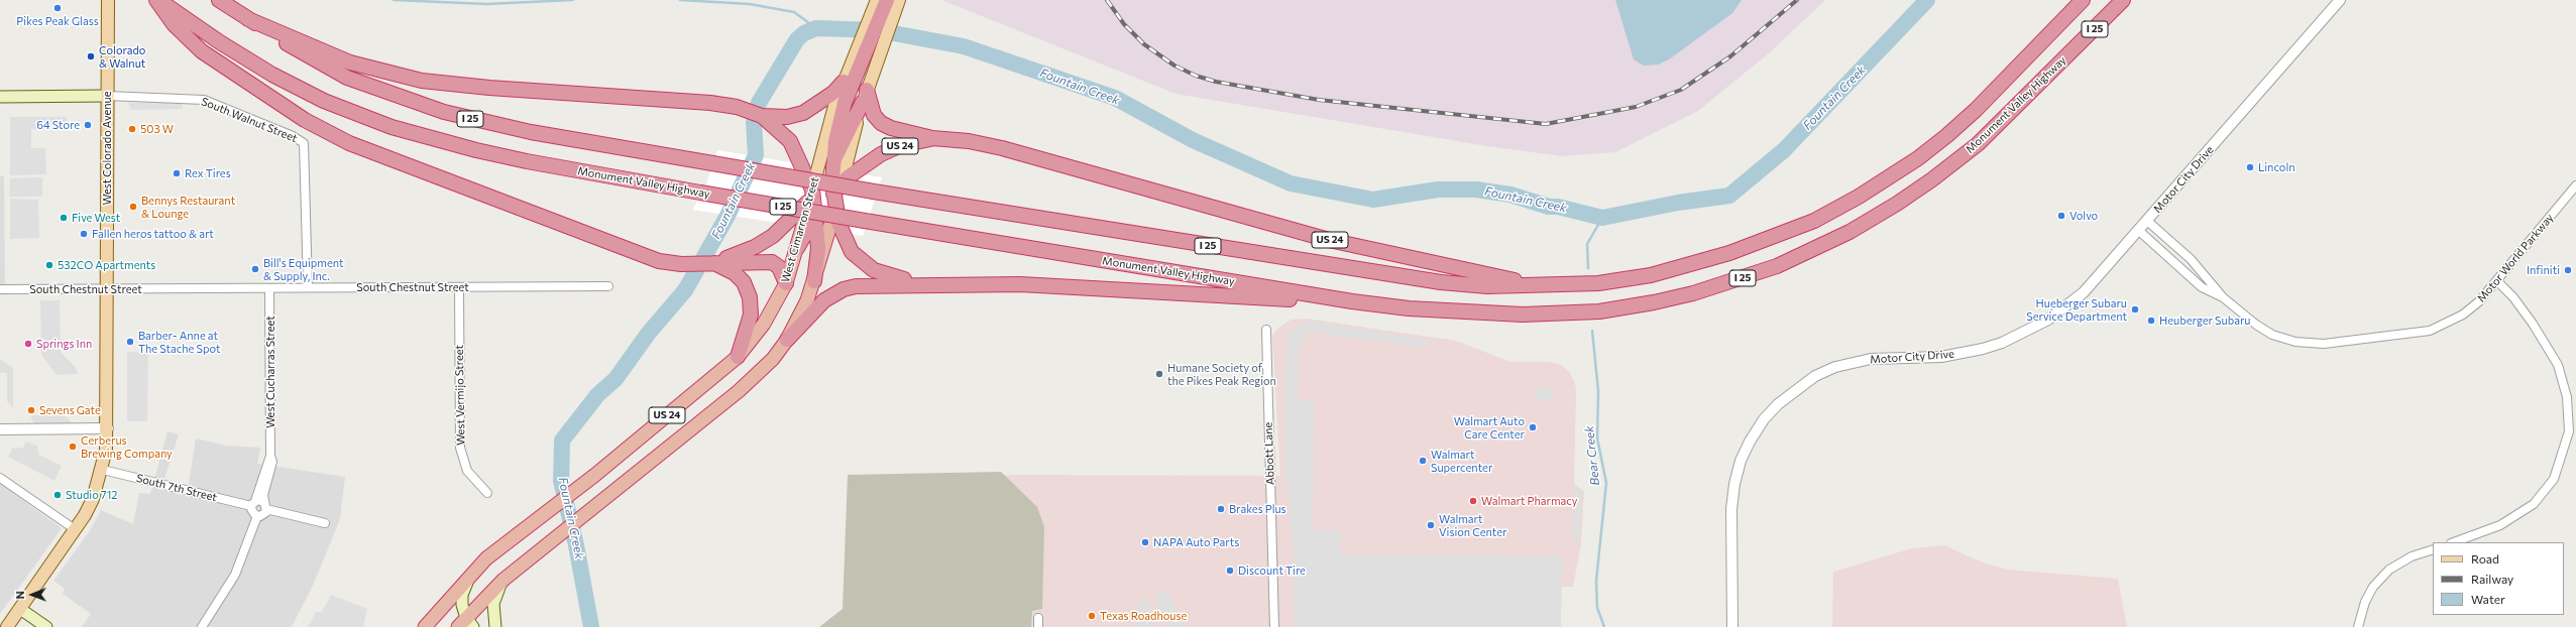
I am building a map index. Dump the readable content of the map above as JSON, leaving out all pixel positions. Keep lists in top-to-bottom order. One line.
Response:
{"streets":{"highway":["I 25","Monument Valley Highway","US 24","West Cimarron Street"],"main road":["South Walnut Street","West Colorado Avenue"],"street":["Motor City Drive","Motor World Parkway","South Chestnut Street","West Cucharras Street","West Vermijo Street","Abbott Lane","South 7th Street"]},"crossings":[["I 25","US 24"],["Monument Valley Highway","US 24"],["South Walnut Street","West Colorado Avenue"],["South Walnut Street","South Chestnut Street"],["US 24","West Cimarron Street"],["West Colorado Avenue","South Chestnut Street"],["West Colorado Avenue","South 7th Street"],["Motor City Drive","Motor World Parkway"],["South Chestnut Street","West Cucharras Street"],["South Chestnut Street","West Vermijo Street"],["West Cucharras Street","South 7th Street"]],"water":["Fountain Creek","Bear Creek"],"places":["Pikes Peak Glass","Colorado & Walnut","64 Store","503 W","Lincoln","Rex Tires","Bennys Restaurant & Lounge","Volvo","Five West","Fallen heros tattoo & art","532CO Apartments","Bill's Equipment & Supply, Inc.","Infiniti","Hueberger Subaru Service Department","Heuberger Subaru","Barber- Anne at The Stache Spot","Springs Inn","Humane Society of the Pikes Peak Region","Sevens Gate","Walmart Auto Care Center","Cerberus Brewing Company","Walmart Supercenter","Studio 712","Walmart Pharmacy","Brakes Plus","Walmart Vision Center","NAPA Auto Parts","Discount Tire","Texas Roadhouse"],"legend":["Road","Railway","Water"],"north":"left"}
